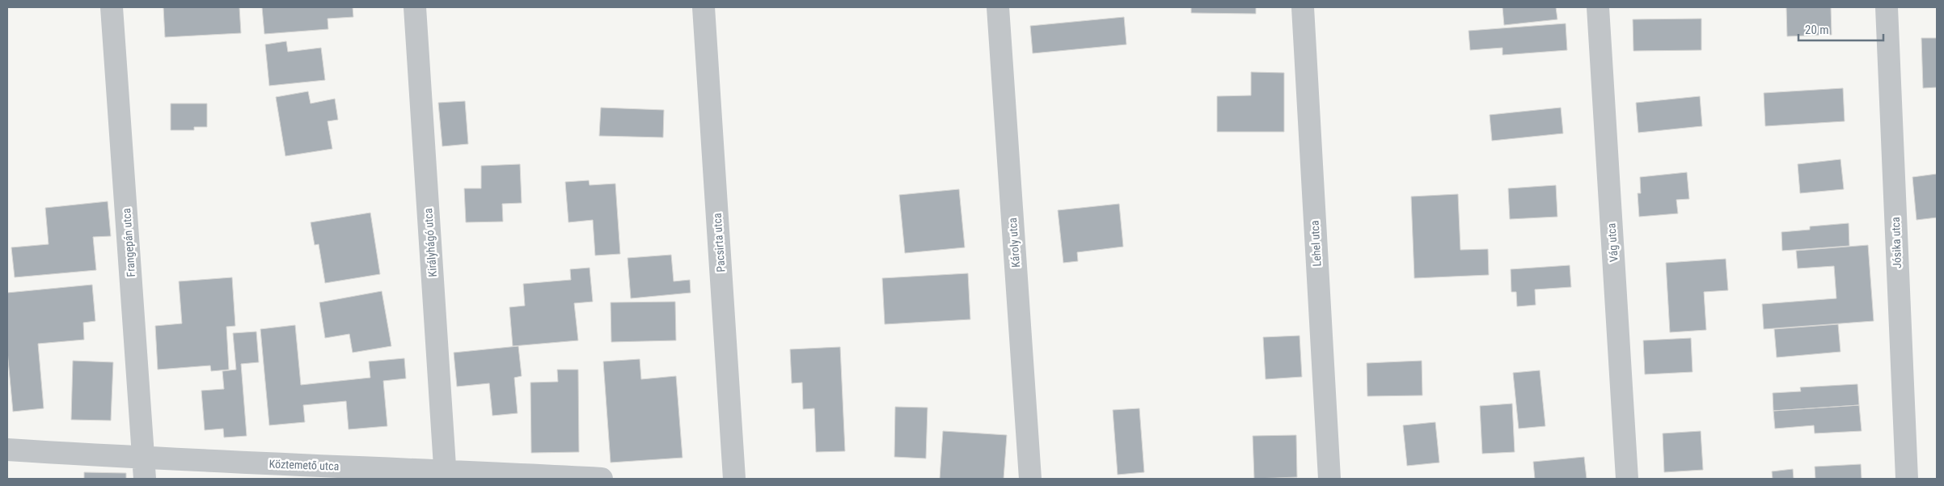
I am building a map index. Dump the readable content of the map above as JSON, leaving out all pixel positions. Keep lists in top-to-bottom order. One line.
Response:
{"streets":{"street":["Frangepán utca","Királyhágó utca","Pacsirta utca","Károly utca","Vág utca","Jósika utca","Lehel utca","Köztemető utca"]},"crossings":[["Frangepán utca","Köztemető utca"],["Királyhágó utca","Köztemető utca"]],"scale_bar":"20 m"}
